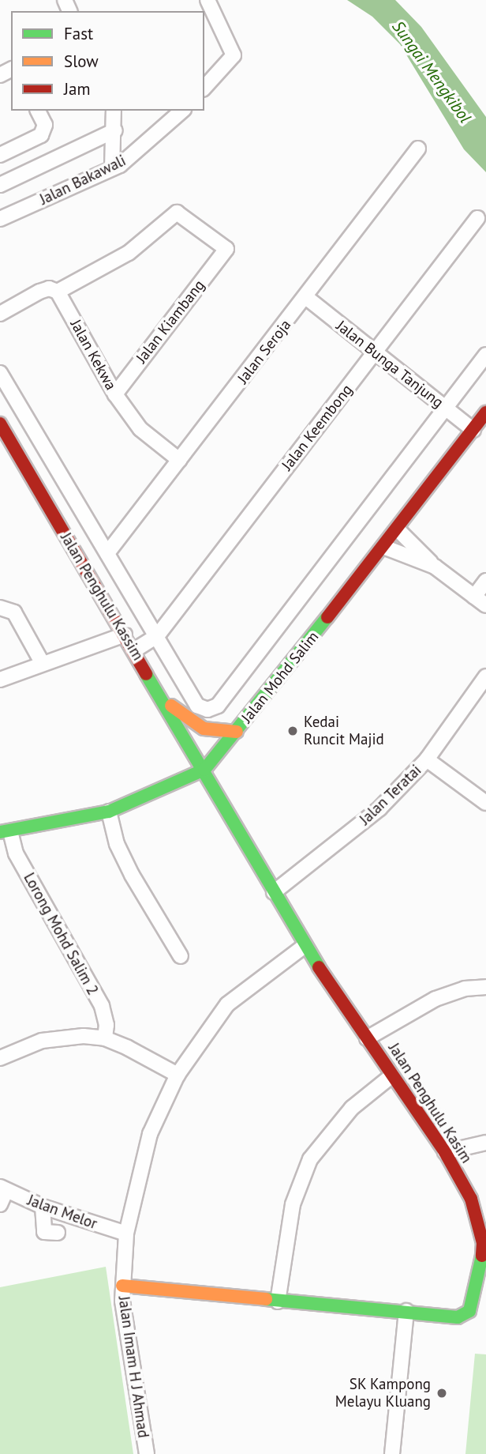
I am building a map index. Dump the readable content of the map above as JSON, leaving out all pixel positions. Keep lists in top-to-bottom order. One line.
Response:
{"streets":{"street":["Jalan Bakawali","Jalan Kiambang","Jalan Seroja","Jalan Kekwa","Jalan Bunga Tanjung","Jalan Keembong","Jalan Penghulu Kassim","Jalan Mohd Salim","Jalan Teratai","Lorong Mohd Salim 2","Jalan Penghulu Kasim","Jalan Melor","Jalan Imam H J Ahmad"]},"crossings":[["Jalan Kiambang","Jalan Kekwa"],["Jalan Seroja","Jalan Kekwa"],["Jalan Seroja","Jalan Bunga Tanjung"],["Jalan Seroja","Jalan Penghulu Kassim"],["Jalan Bunga Tanjung","Jalan Keembong"],["Jalan Bunga Tanjung","Jalan Mohd Salim"],["Jalan Keembong","Jalan Penghulu Kassim"],["Jalan Penghulu Kassim","Jalan Mohd Salim"],["Jalan Penghulu Kassim","Jalan Penghulu Kasim"],["Jalan Mohd Salim","Lorong Mohd Salim 2"],["Jalan Mohd Salim","Jalan Penghulu Kasim"],["Jalan Teratai","Jalan Penghulu Kasim"],["Jalan Penghulu Kasim","Jalan Imam H J Ahmad"],["Jalan Melor","Jalan Imam H J Ahmad"]],"water":["Sungai Mengkibol"],"places":["Kedai Runcit Majid","SK Kampong Melayu Kluang"],"legend":["Fast","Slow","Jam"]}
